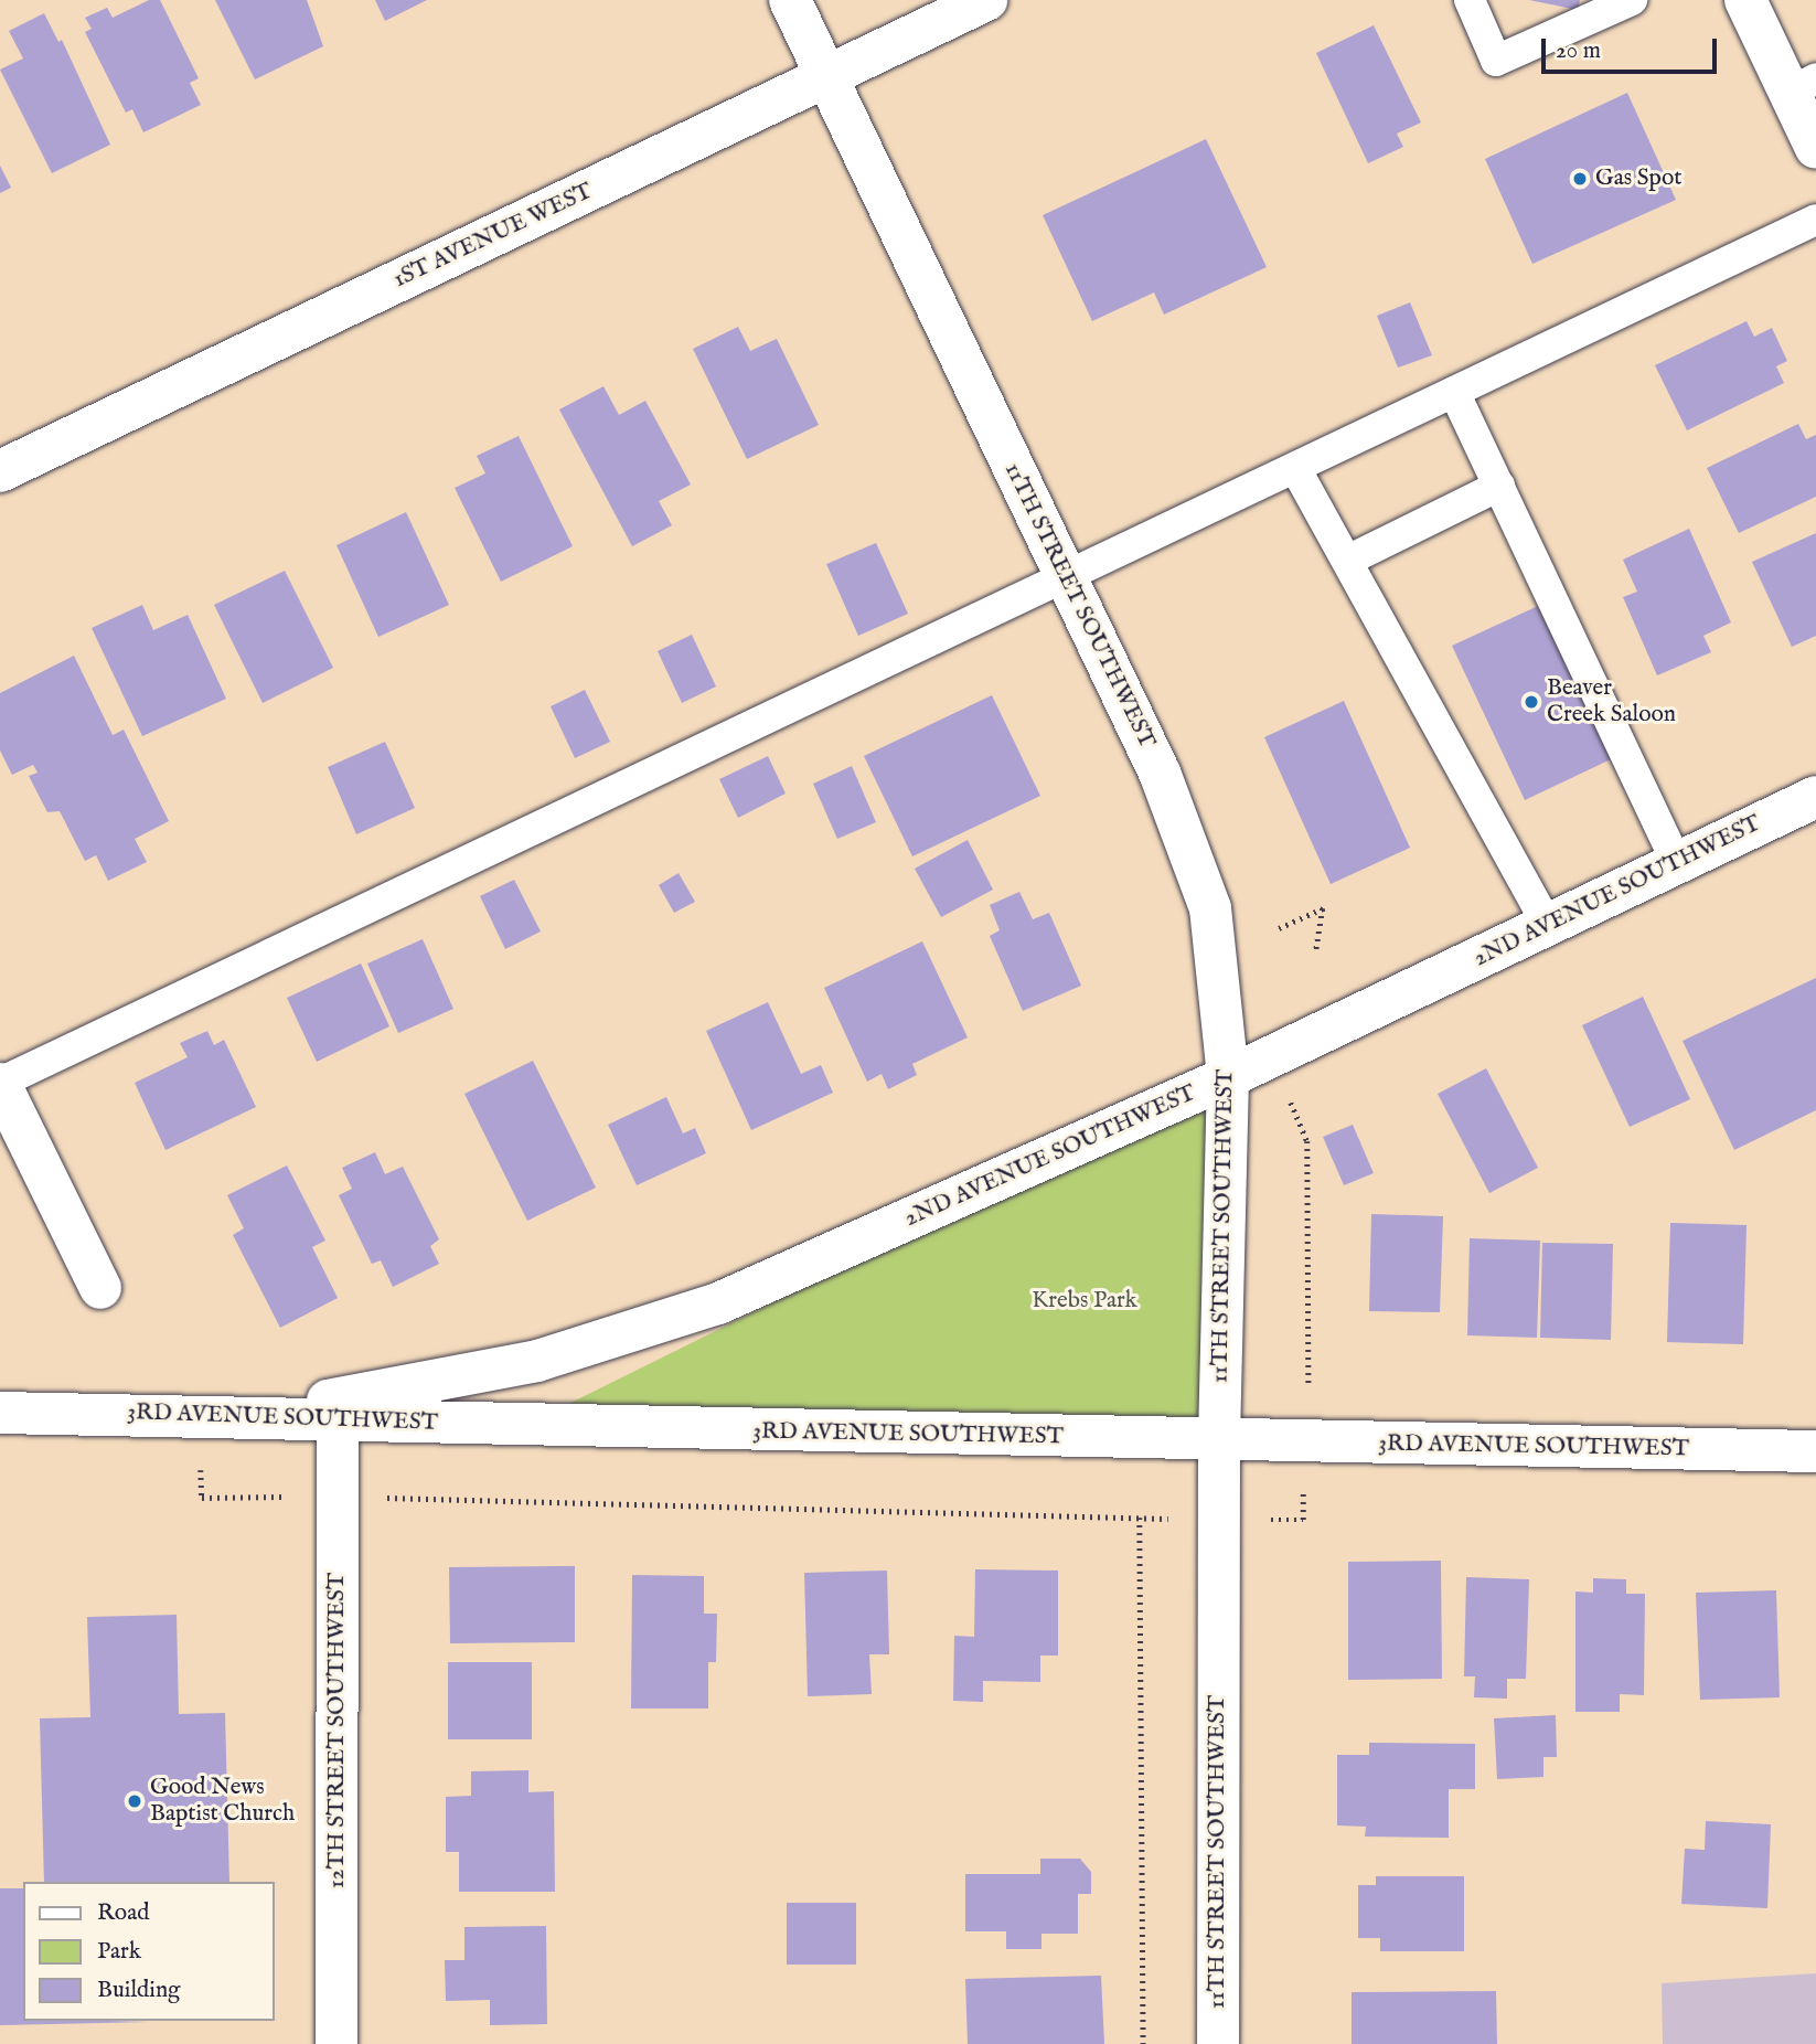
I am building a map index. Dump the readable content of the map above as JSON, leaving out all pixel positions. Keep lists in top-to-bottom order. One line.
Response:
{"streets":{"main road":["1ST AVENUE WEST","11TH STREET SOUTHWEST","2ND AVENUE SOUTHWEST","3RD AVENUE SOUTHWEST","12TH STREET SOUTHWEST"]},"crossings":[["1ST AVENUE WEST","11TH STREET SOUTHWEST"],["11TH STREET SOUTHWEST","2ND AVENUE SOUTHWEST"],["11TH STREET SOUTHWEST","3RD AVENUE SOUTHWEST"],["2ND AVENUE SOUTHWEST","3RD AVENUE SOUTHWEST"],["3RD AVENUE SOUTHWEST","12TH STREET SOUTHWEST"]],"parks":["Krebs Park"],"places":["Gas Spot","Beaver Creek Saloon","Good News Baptist Church"],"legend":["Road","Park","Building"],"scale_bar":"20 m"}
